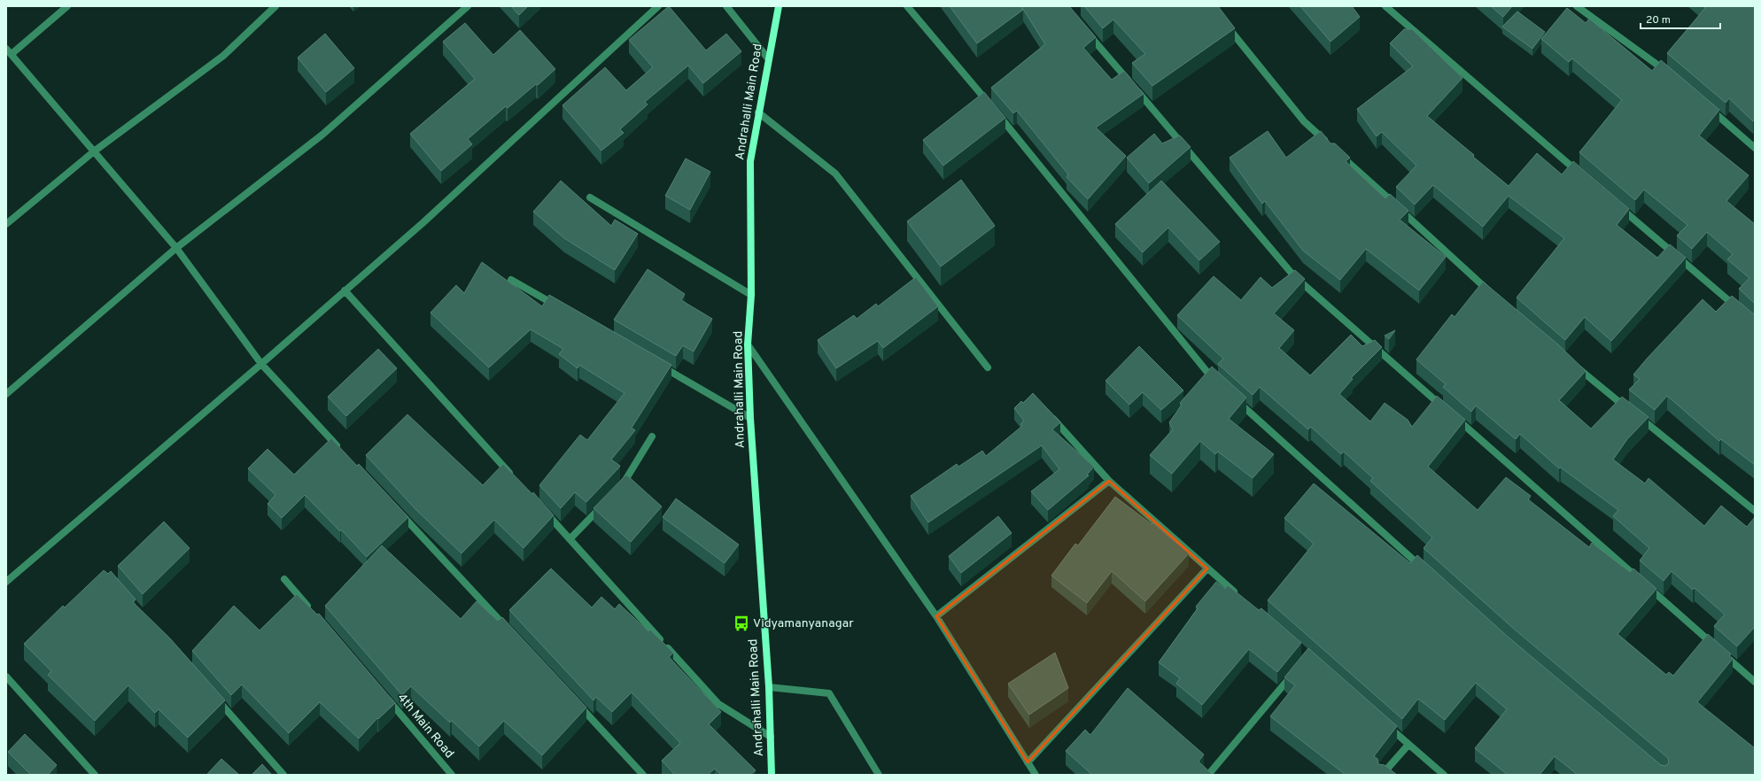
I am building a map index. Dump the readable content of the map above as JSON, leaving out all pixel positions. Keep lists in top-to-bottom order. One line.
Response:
{"streets":{"main road":["Andrahalli Main Road"],"street":["4th Main Road"]},"places":{"bus stop":["Vidyamanyanagar"]},"scale_bar":"20 m"}
